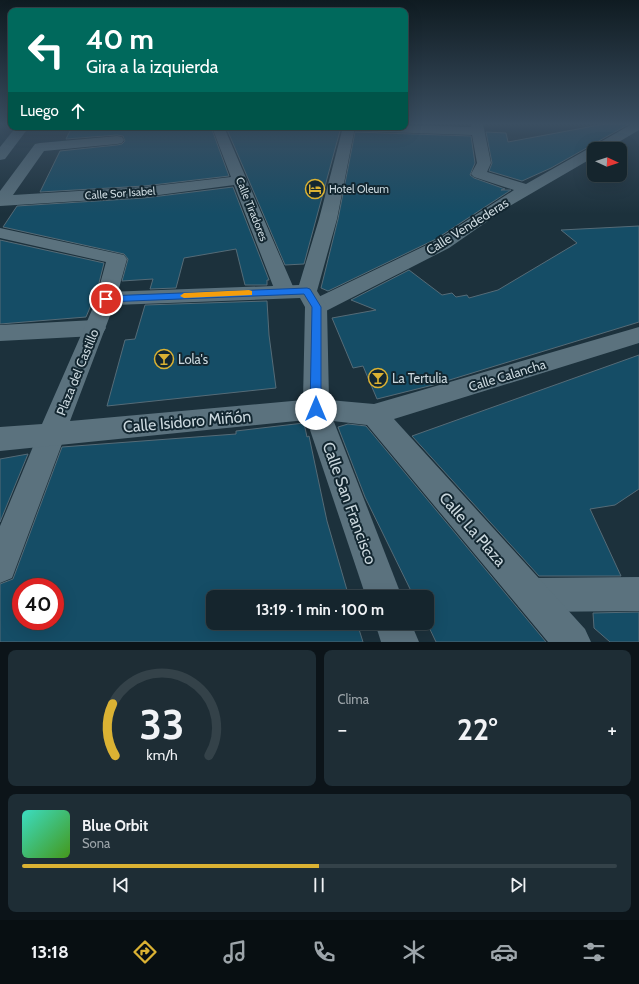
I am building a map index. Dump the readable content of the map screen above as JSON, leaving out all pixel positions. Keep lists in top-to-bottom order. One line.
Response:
{"streets":{"street":["Calle Sor Isabel","Calle Tiradores","Calle Vendederas","Plaza del Castillo","Calle Calancha","Calle Isidoro Miñón","Calle San Francisco","Calle La Plaza"]},"crossings":[["Calle Sor Isabel","Calle Tiradores"],["Calle Tiradores","Calle Vendederas"],["Calle Tiradores","Calle San Francisco"],["Calle Vendederas","Calle San Francisco"],["Plaza del Castillo","Calle Isidoro Miñón"],["Calle Calancha","Calle Isidoro Miñón"],["Calle Calancha","Calle La Plaza"],["Calle Isidoro Miñón","Calle San Francisco"],["Calle Isidoro Miñón","Calle La Plaza"]],"places":{"hotel":["Hotel Oleum"],"bar":["Lola's","La Tertulia"]},"north":"right","page":{"turn":["40 m","Gira a la izquierda"],"then":"Luego","limit":"40","trip":"13:19 · 1 min · 100 m","tile":"Clima","heat":["−","22°","+"],"song":["Blue Orbit","Sona"],"tabs":"13:18","gauge":["33","km/h"]}}
